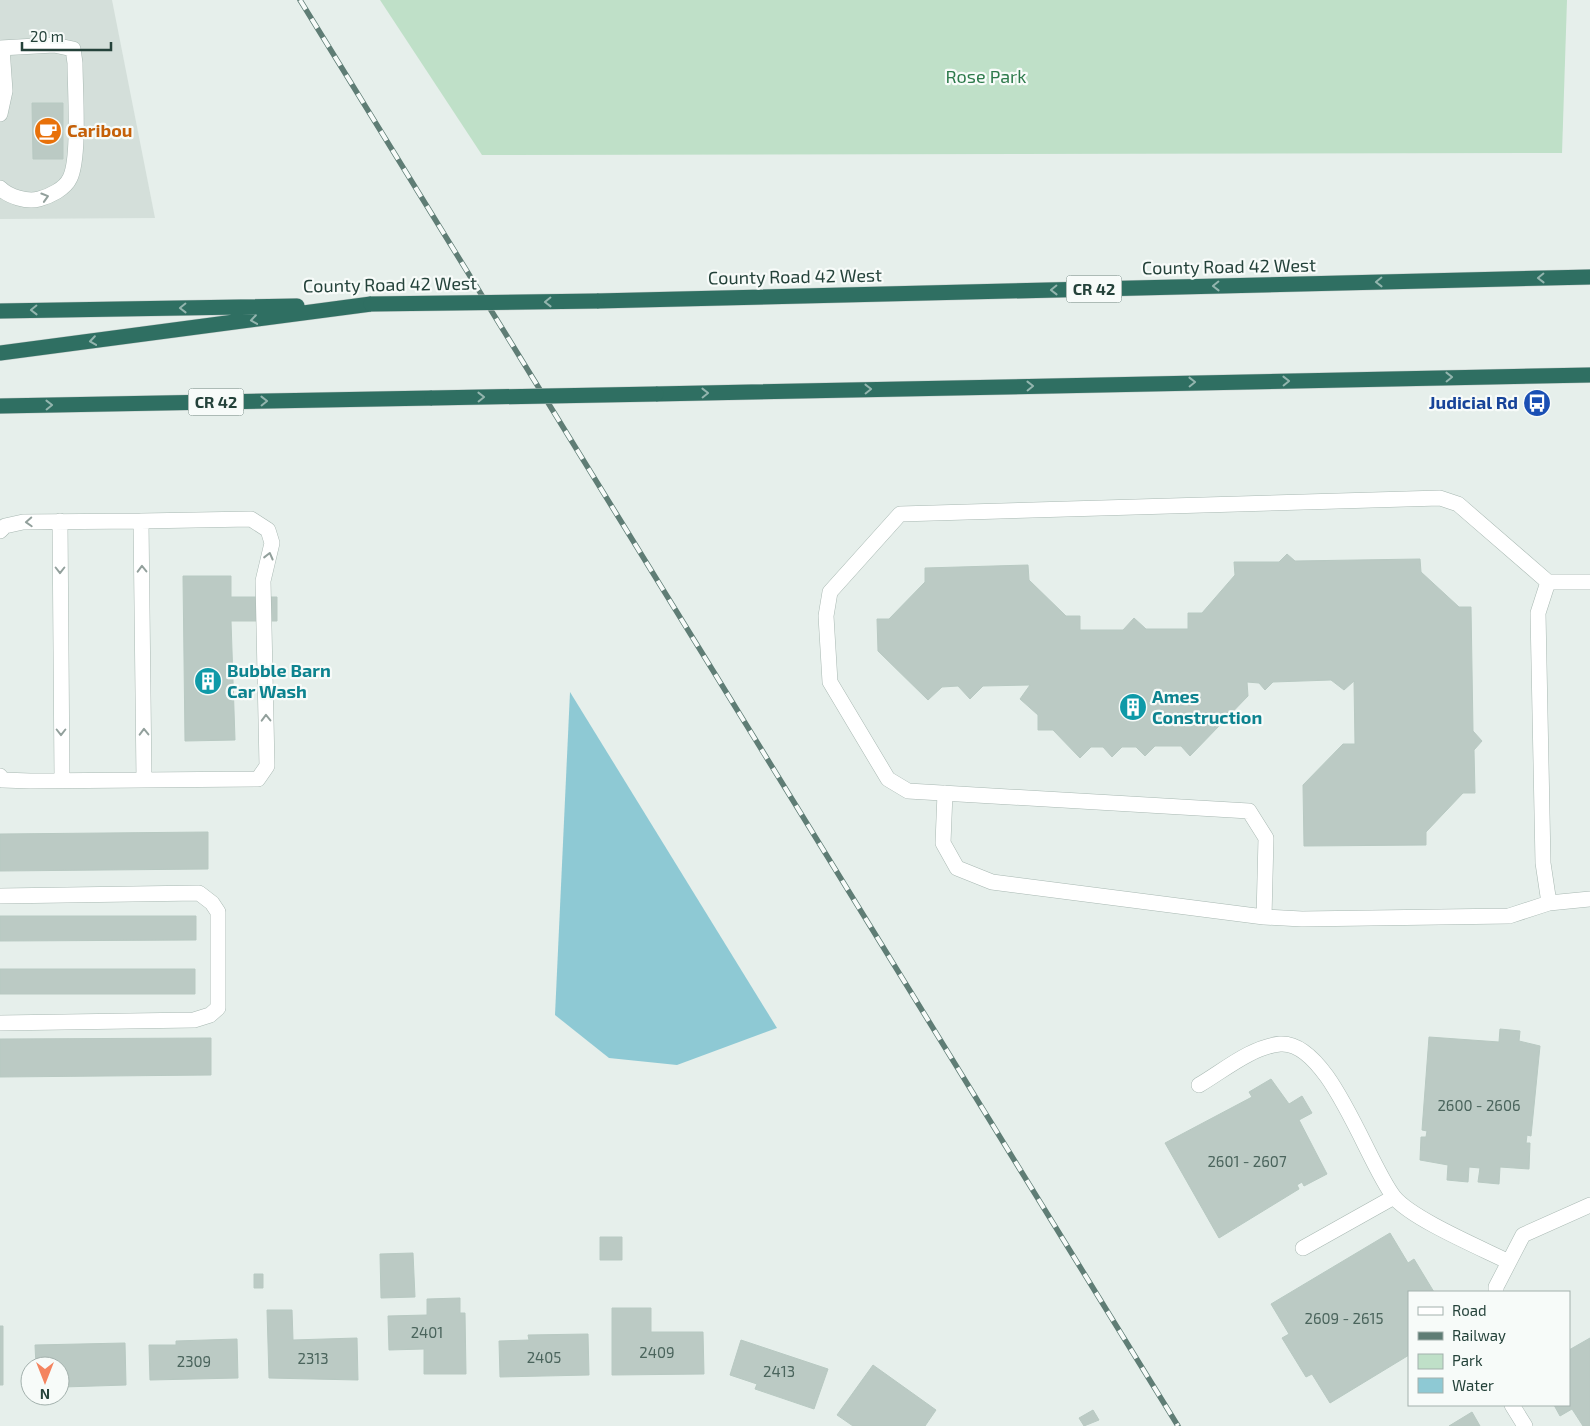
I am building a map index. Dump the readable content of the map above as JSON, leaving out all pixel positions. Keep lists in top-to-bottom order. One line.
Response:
{"streets":{"highway":["County Road 42 West","CR 42"]},"parks":["Rose Park"],"places":{"cafe":["Caribou"],"bus stop":["Judicial Rd"],"building":["Bubble Barn Car Wash","Ames Construction"]},"house_numbers":["2600 - 2606","2601 - 2607","2609 - 2615","2401","2409","2405","2313","2309","2413"],"legend":["Road","Railway","Park","Water"],"scale_bar":"20 m","north":"bottom"}
